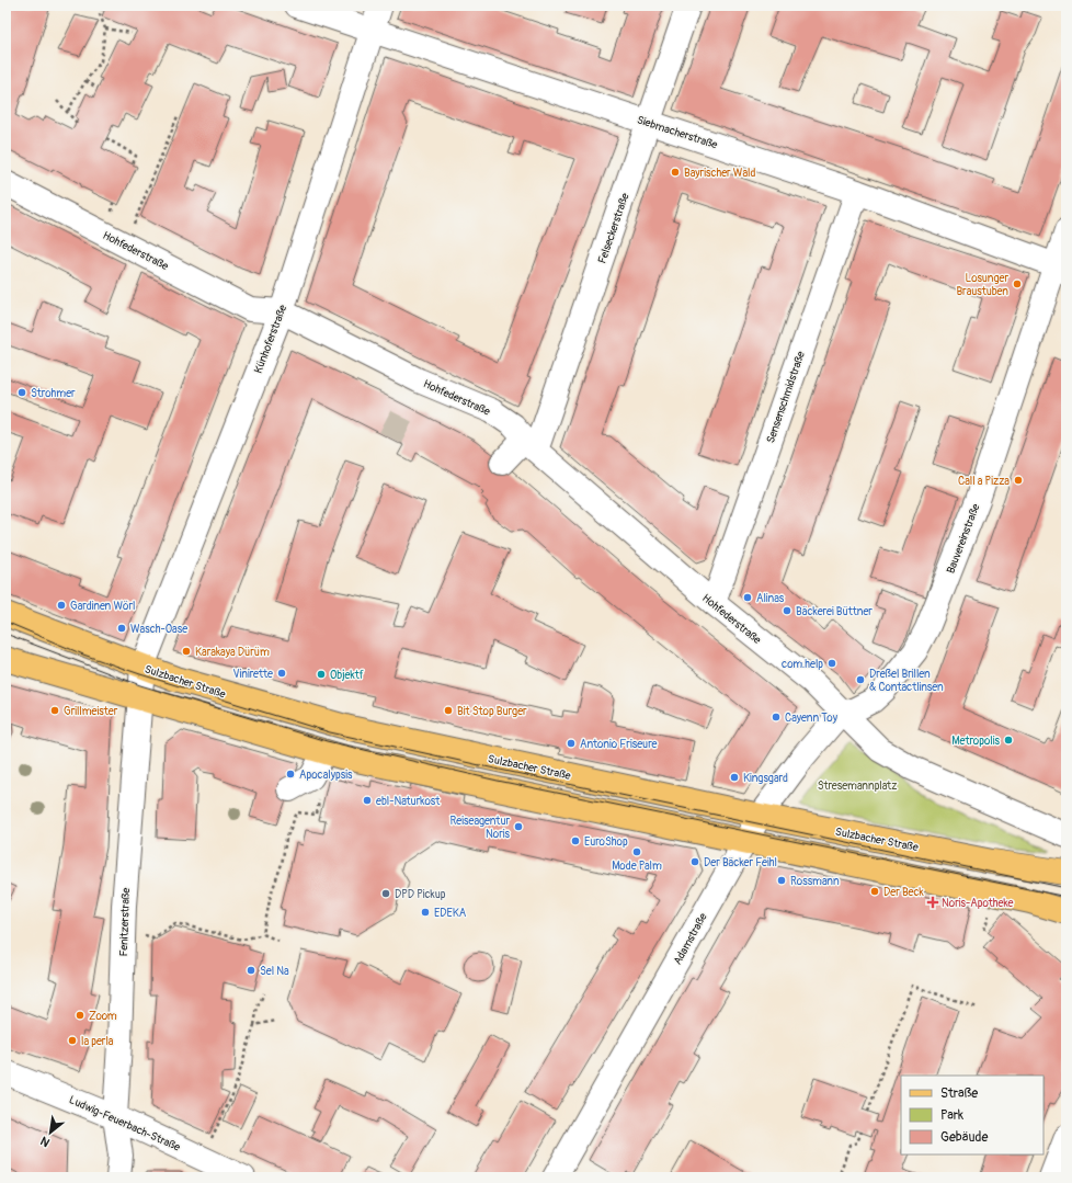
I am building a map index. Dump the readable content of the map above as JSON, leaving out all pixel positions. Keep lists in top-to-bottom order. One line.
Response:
{"streets":{"main road":["Sulzbacher Straße"],"street":["Siebmacherstraße","Felseckerstraße","Hohfederstraße","Künhoferstraße","Sensenschmidstraße","Bauvereinstraße","Fenitzerstraße","Adamstraße","Ludwig-Feuerbach-Straße"]},"crossings":[["Siebmacherstraße","Felseckerstraße"],["Siebmacherstraße","Künhoferstraße"],["Siebmacherstraße","Sensenschmidstraße"],["Siebmacherstraße","Bauvereinstraße"],["Felseckerstraße","Hohfederstraße"],["Hohfederstraße","Künhoferstraße"],["Hohfederstraße","Sensenschmidstraße"],["Hohfederstraße","Bauvereinstraße"],["Hohfederstraße","Adamstraße"],["Künhoferstraße","Sulzbacher Straße"],["Künhoferstraße","Fenitzerstraße"],["Bauvereinstraße","Adamstraße"],["Sulzbacher Straße","Fenitzerstraße"],["Sulzbacher Straße","Adamstraße"],["Fenitzerstraße","Ludwig-Feuerbach-Straße"]],"parks":["Stresemannplatz"],"places":{"other":["Bayrischer Wald","Losunger Braustuben","Strohmer","Call a Pizza","Alinas","Gardinen Wörl","Bäckerei Büttner","Wasch-Oase","Karakaya Dürüm","com.help","Vinirette","Objektf","Dreßel Brillen & Contactlinsen","Grillmeister","Bit Stop Burger","Cayenn Toy","Metropolis","Antonio Friseure","Apocalypsis","Kingsgard","ebl-Naturkost","Reiseagentur Noris","EuroShop","Mode Palm","Der Bäcker Feihl","Rossmann","Der Beck","DPD Pickup","EDEKA","Sel Na","Zoom","la perla"],"health":["Noris-Apotheke"]},"legend":["Straße","Park","Gebäude"],"north":"bottom left"}
